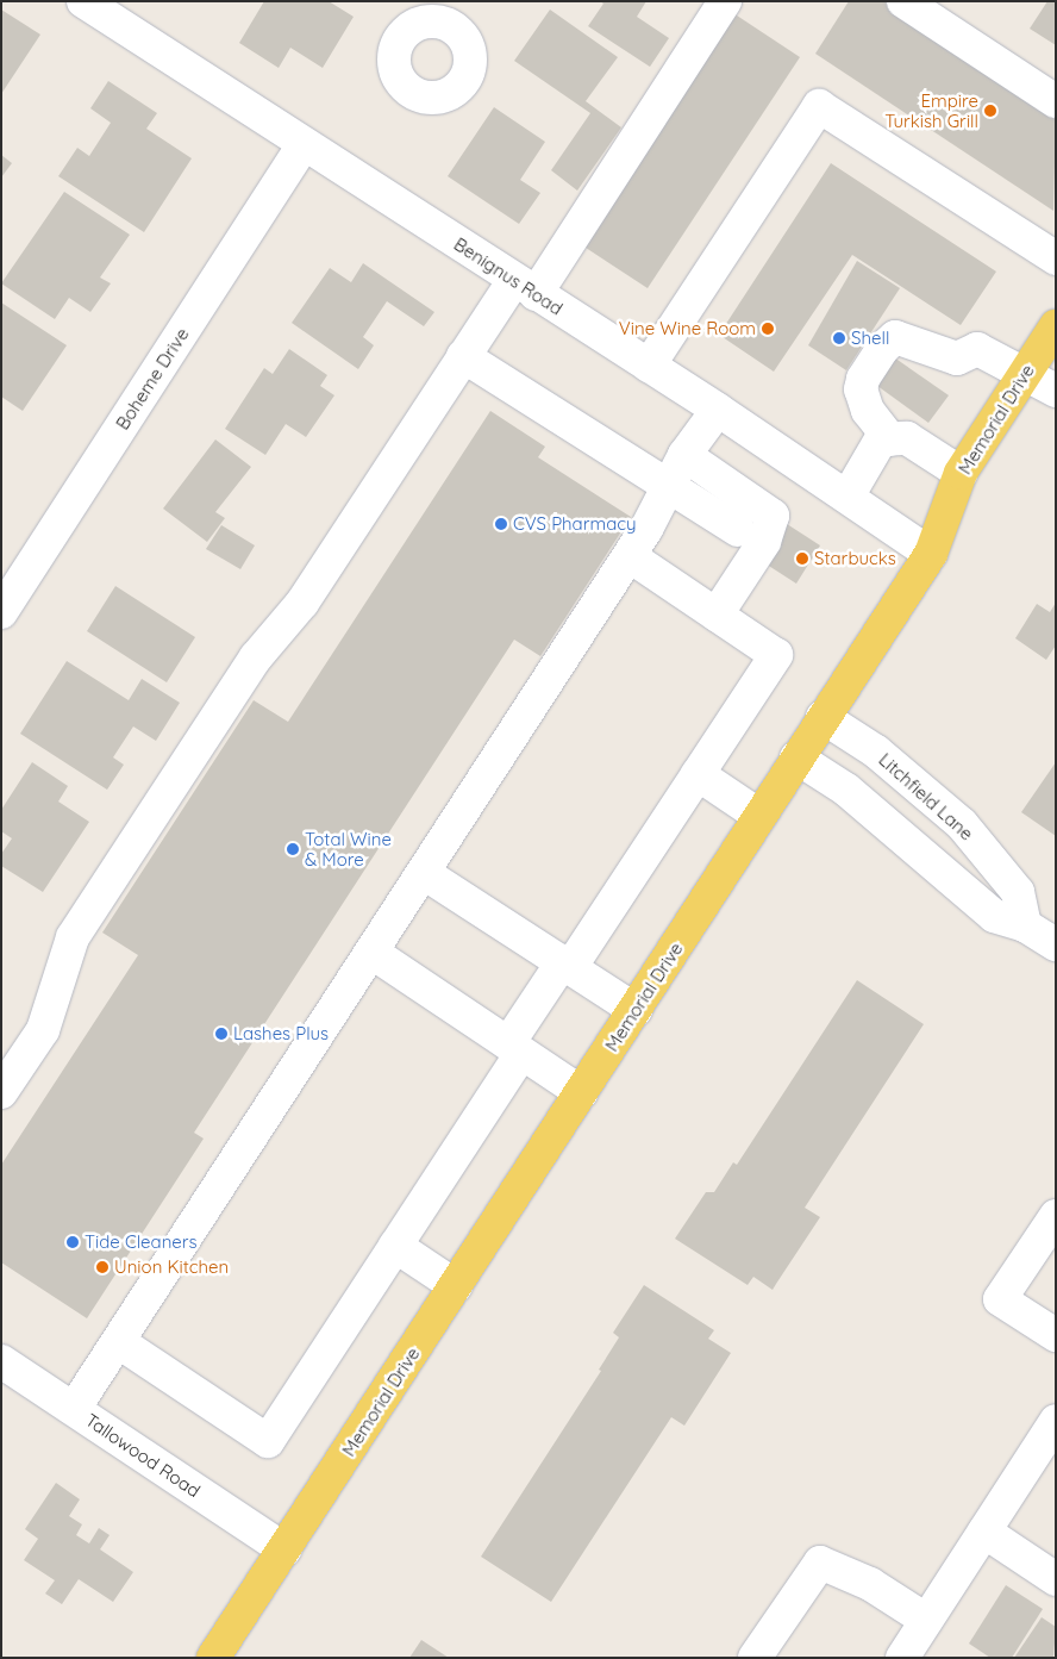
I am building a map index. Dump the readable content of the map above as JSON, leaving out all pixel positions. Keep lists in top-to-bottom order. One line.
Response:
{"streets":{"main road":["Memorial Drive"],"street":["Benignus Road","Boheme Drive","Litchfield Lane","Tallowood Road"]},"crossings":[["Benignus Road","Boheme Drive"],["Benignus Road","Memorial Drive"],["Memorial Drive","Litchfield Lane"],["Memorial Drive","Tallowood Road"]],"places":["Empire Turkish Grill","Vine Wine Room","Shell","CVS Pharmacy","Starbucks","Total Wine & More","Lashes Plus","Tide Cleaners","Union Kitchen"]}
